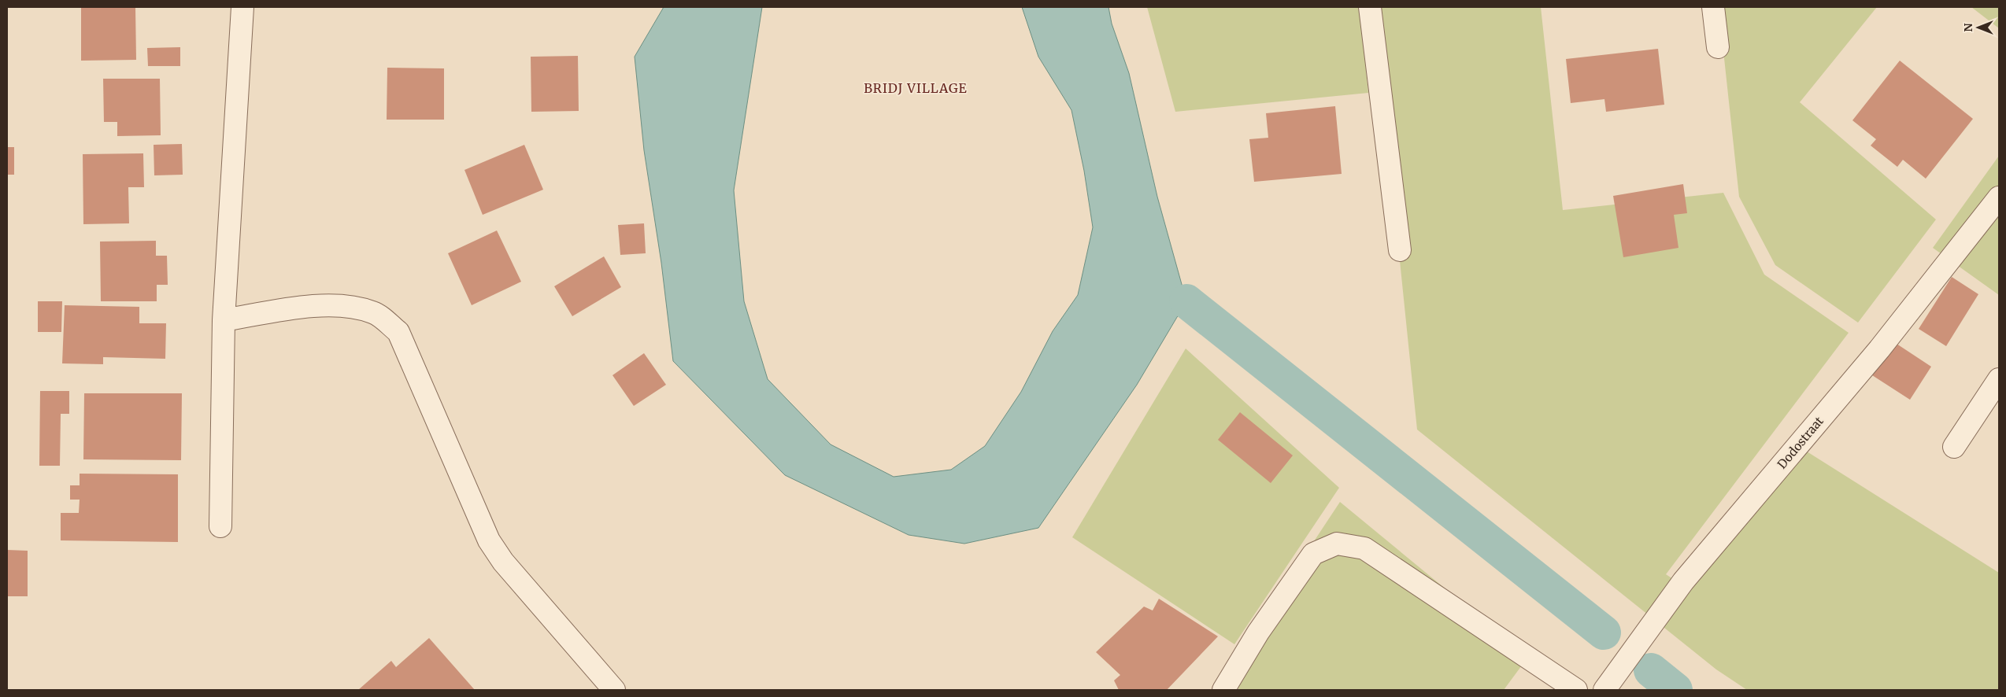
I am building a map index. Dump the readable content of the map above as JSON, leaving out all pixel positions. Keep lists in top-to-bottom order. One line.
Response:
{"streets":{"street":["Dodostraat"]},"districts":["BRIDJ VILLAGE"],"north":"left"}
